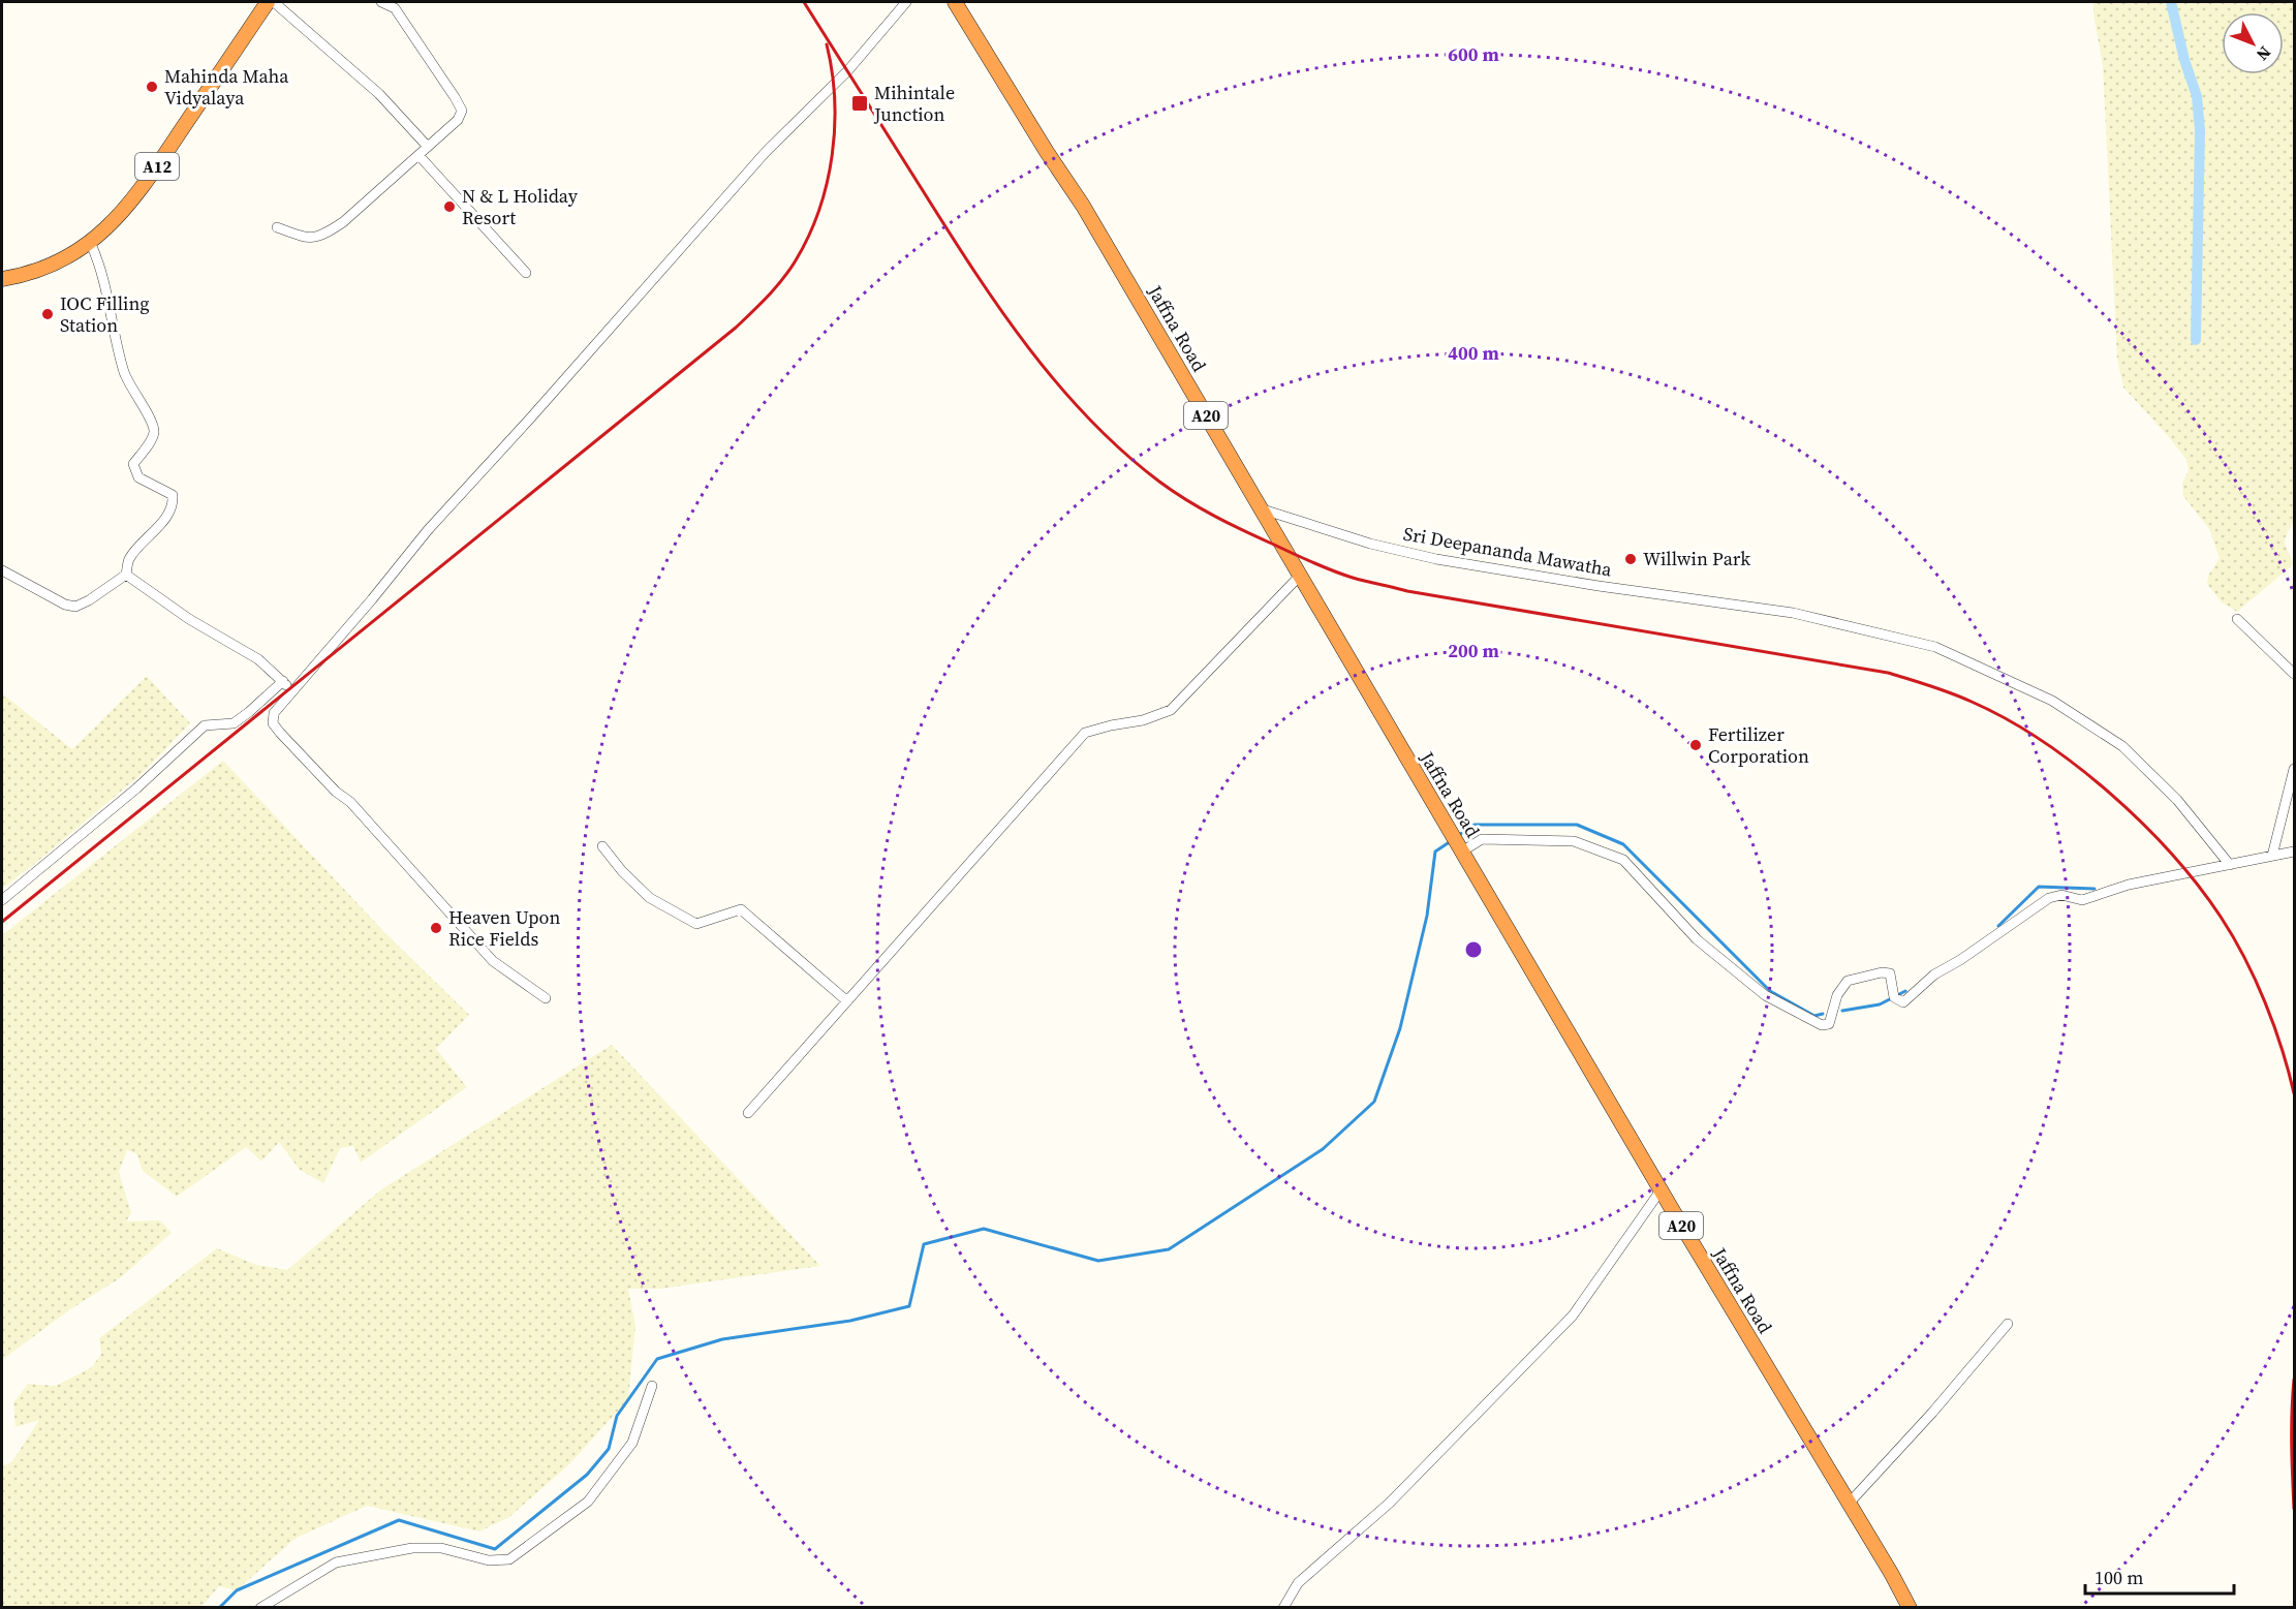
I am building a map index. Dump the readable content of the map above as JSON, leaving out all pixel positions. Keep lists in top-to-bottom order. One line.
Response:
{"streets":{"highway":["A12","Jaffna Road","A20"],"street":["Sri Deepananda Mawatha"]},"crossings":[["Jaffna Road","Sri Deepananda Mawatha"]],"places":{"other":["Mahinda Maha Vidyalaya","N & L Holiday Resort","IOC Filling Station","Willwin Park","Fertilizer Corporation","Heaven Upon Rice Fields"],"transit":["Mihintale Junction"]},"scale_bar":"100 m","north":"bottom right","rings":["600 m","400 m","200 m"]}
